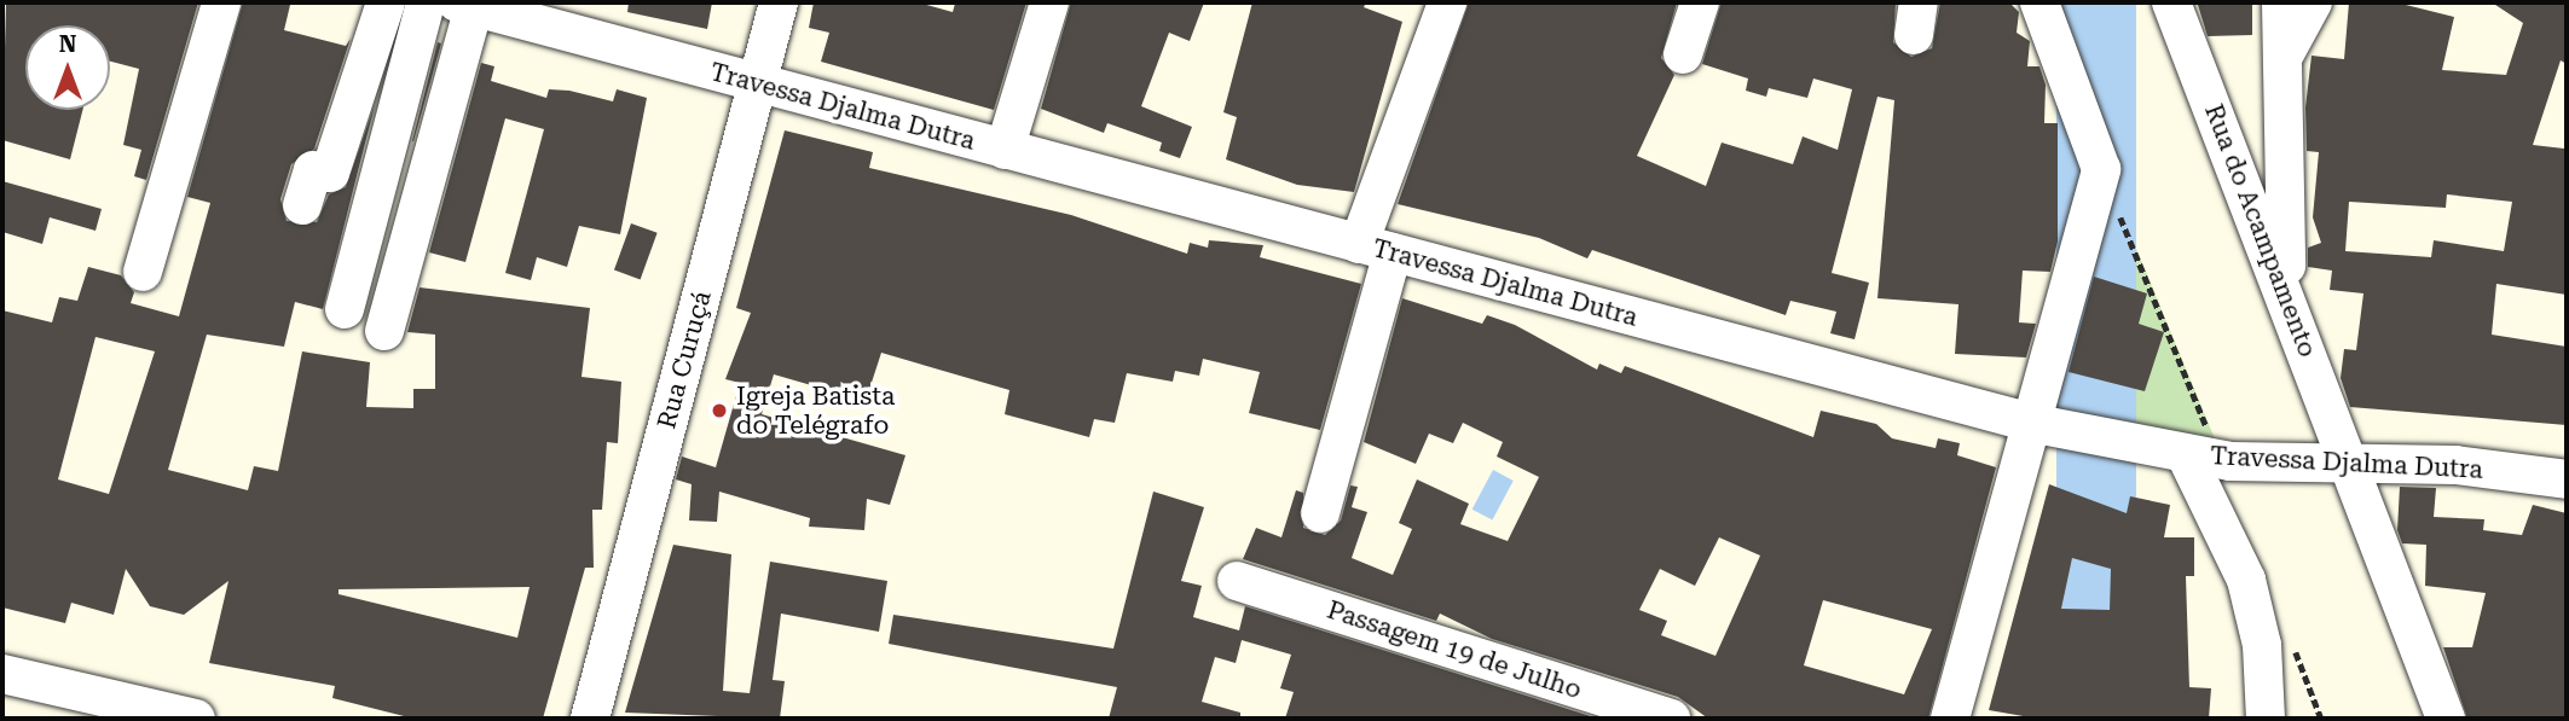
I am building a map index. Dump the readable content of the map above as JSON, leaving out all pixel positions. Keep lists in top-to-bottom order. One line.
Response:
{"streets":{"street":["Travessa Djalma Dutra","Rua do Acampamento","Rua Curuçá","Passagem 19 de Julho"]},"crossings":[["Travessa Djalma Dutra","Rua do Acampamento"],["Travessa Djalma Dutra","Rua Curuçá"]],"places":["Igreja Batista do Telégrafo"],"north":"top"}
